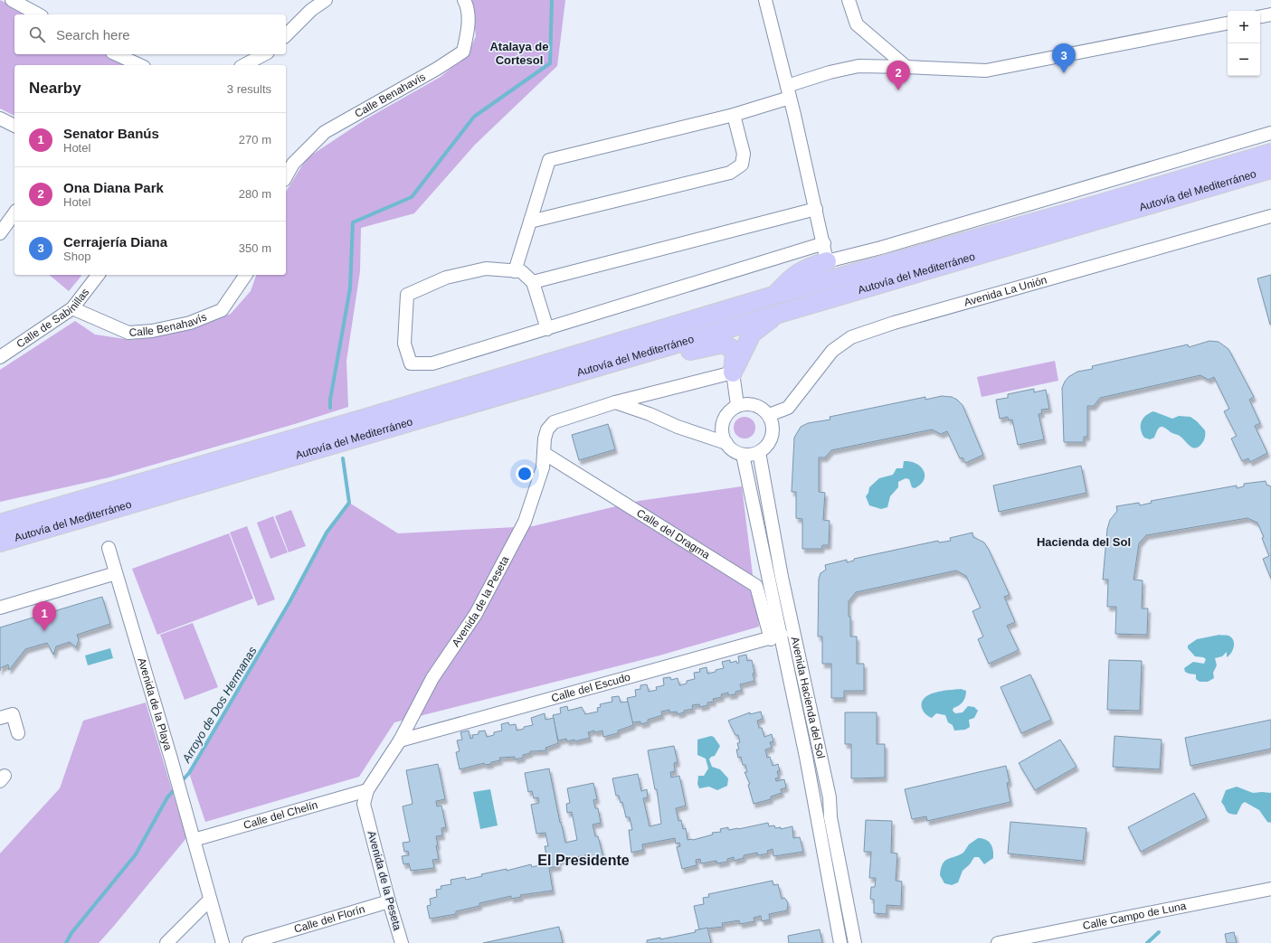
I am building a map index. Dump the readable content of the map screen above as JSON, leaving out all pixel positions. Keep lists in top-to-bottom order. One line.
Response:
{"streets":{"highway":["Autovía del Mediterráneo"],"street":["Calle Benahavís","Avenida La Unión","Calle de Sabinillas","Calle del Dragma","Avenida de la Peseta","Calle del Escudo","Avenida Hacienda del Sol","Avenida de la Playa","Calle del Chelín","Calle Campo de Luna","Calle del Florín"]},"crossings":[["Calle Benahavís","Calle de Sabinillas"],["Avenida La Unión","Avenida Hacienda del Sol"],["Calle del Dragma","Avenida de la Peseta"],["Calle del Dragma","Calle del Escudo"],["Calle del Dragma","Avenida Hacienda del Sol"],["Avenida de la Peseta","Calle del Escudo"],["Avenida de la Peseta","Calle del Chelín"],["Avenida de la Peseta","Calle del Florín"],["Calle del Escudo","Avenida Hacienda del Sol"],["Avenida de la Playa","Calle del Chelín"]],"districts":["Atalaya de Cortesol","Hacienda del Sol","El Presidente"],"water":["Arroyo de Dos Hermanas"],"page":{"map_buttons":["+","−"],"search":"Search here","pins":["3","2","1"],"heading":["Nearby","3 results"],"list":[{"mark":"1","name":"Senator Banús","note":"Hotel","value":"270 m"},{"mark":"2","name":"Ona Diana Park","note":"Hotel","value":"280 m"},{"mark":"3","name":"Cerrajería Diana","note":"Shop","value":"350 m"}]}}
